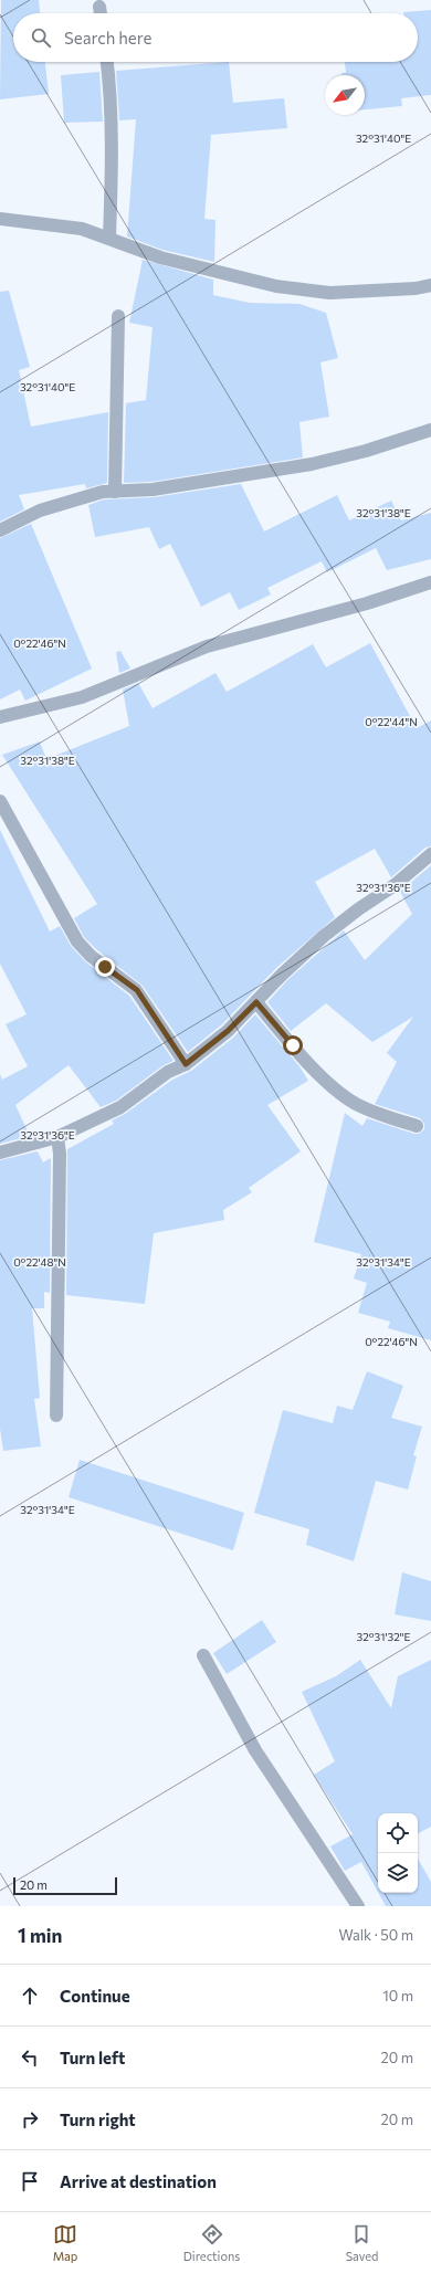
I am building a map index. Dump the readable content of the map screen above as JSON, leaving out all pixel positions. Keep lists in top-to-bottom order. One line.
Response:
{"scale_bar":"20 m","north":"bottom left","page":{"search":"Search here","scale":"20 m","heading":["1 min","Walk · 50 m"],"list":[["Continue","10 m"],["Turn left","20 m"],["Turn right","20 m"],"Arrive at destination"],"nav":["Map","Directions","Saved"]},"coordinates":["32°31'40\"E","32°31'38\"E","0°22'46\"N","0°22'44\"N","32°31'36\"E","0°22'48\"N","32°31'34\"E","32°31'32\"E"]}
